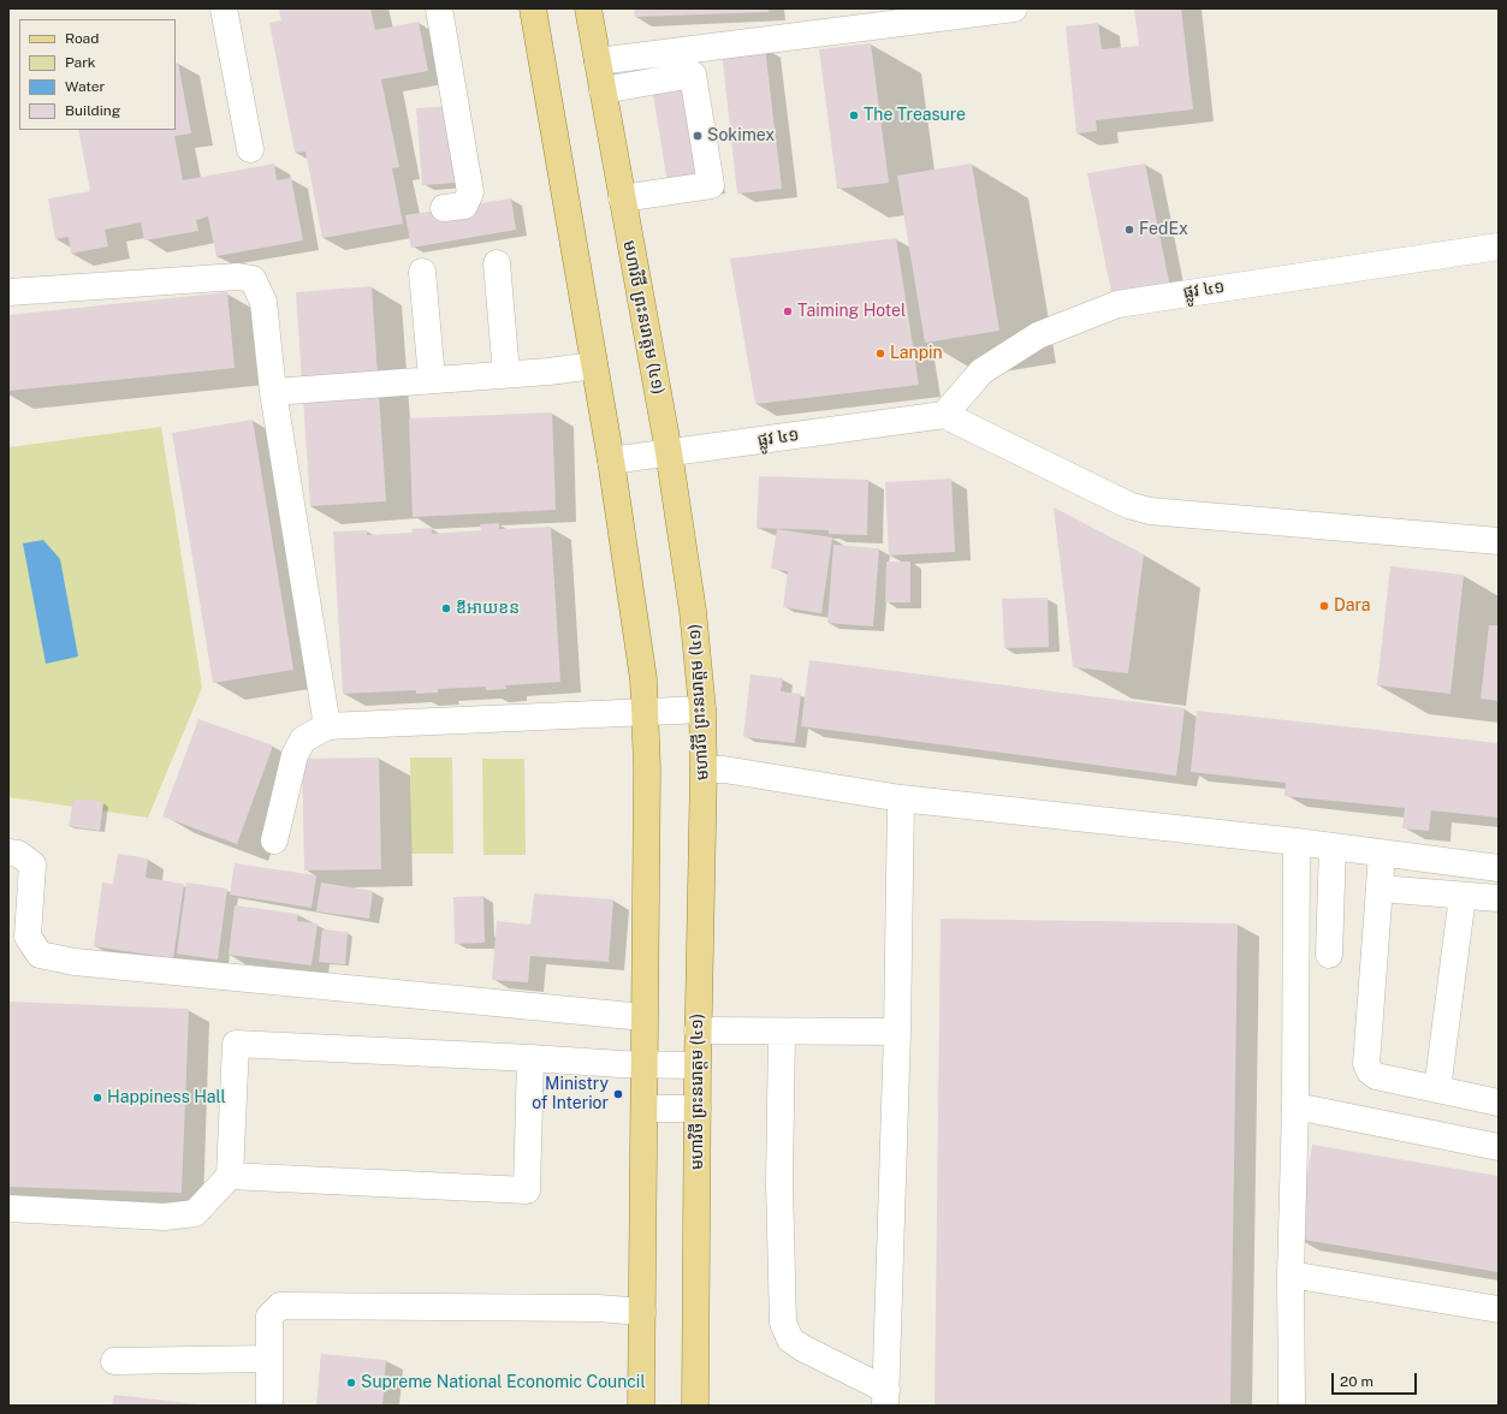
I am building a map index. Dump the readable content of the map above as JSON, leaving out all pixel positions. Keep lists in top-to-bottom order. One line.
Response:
{"streets":{"main road":["មហាវិថី ព្រះនរោត្តម (៤១)"],"street":["ផ្លូវ ៤១"]},"crossings":[["ផ្លូវ ៤១","មហាវិថី ព្រះនរោត្តម (៤១)"]],"places":["The Treasure","Sokimex","FedEx","Taiming Hotel","Lanpin","Dara","ឌីអាយខន","Ministry of Interior","Happiness Hall","Supreme National Economic Council"],"legend":["Road","Park","Water","Building"],"scale_bar":"20 m"}
